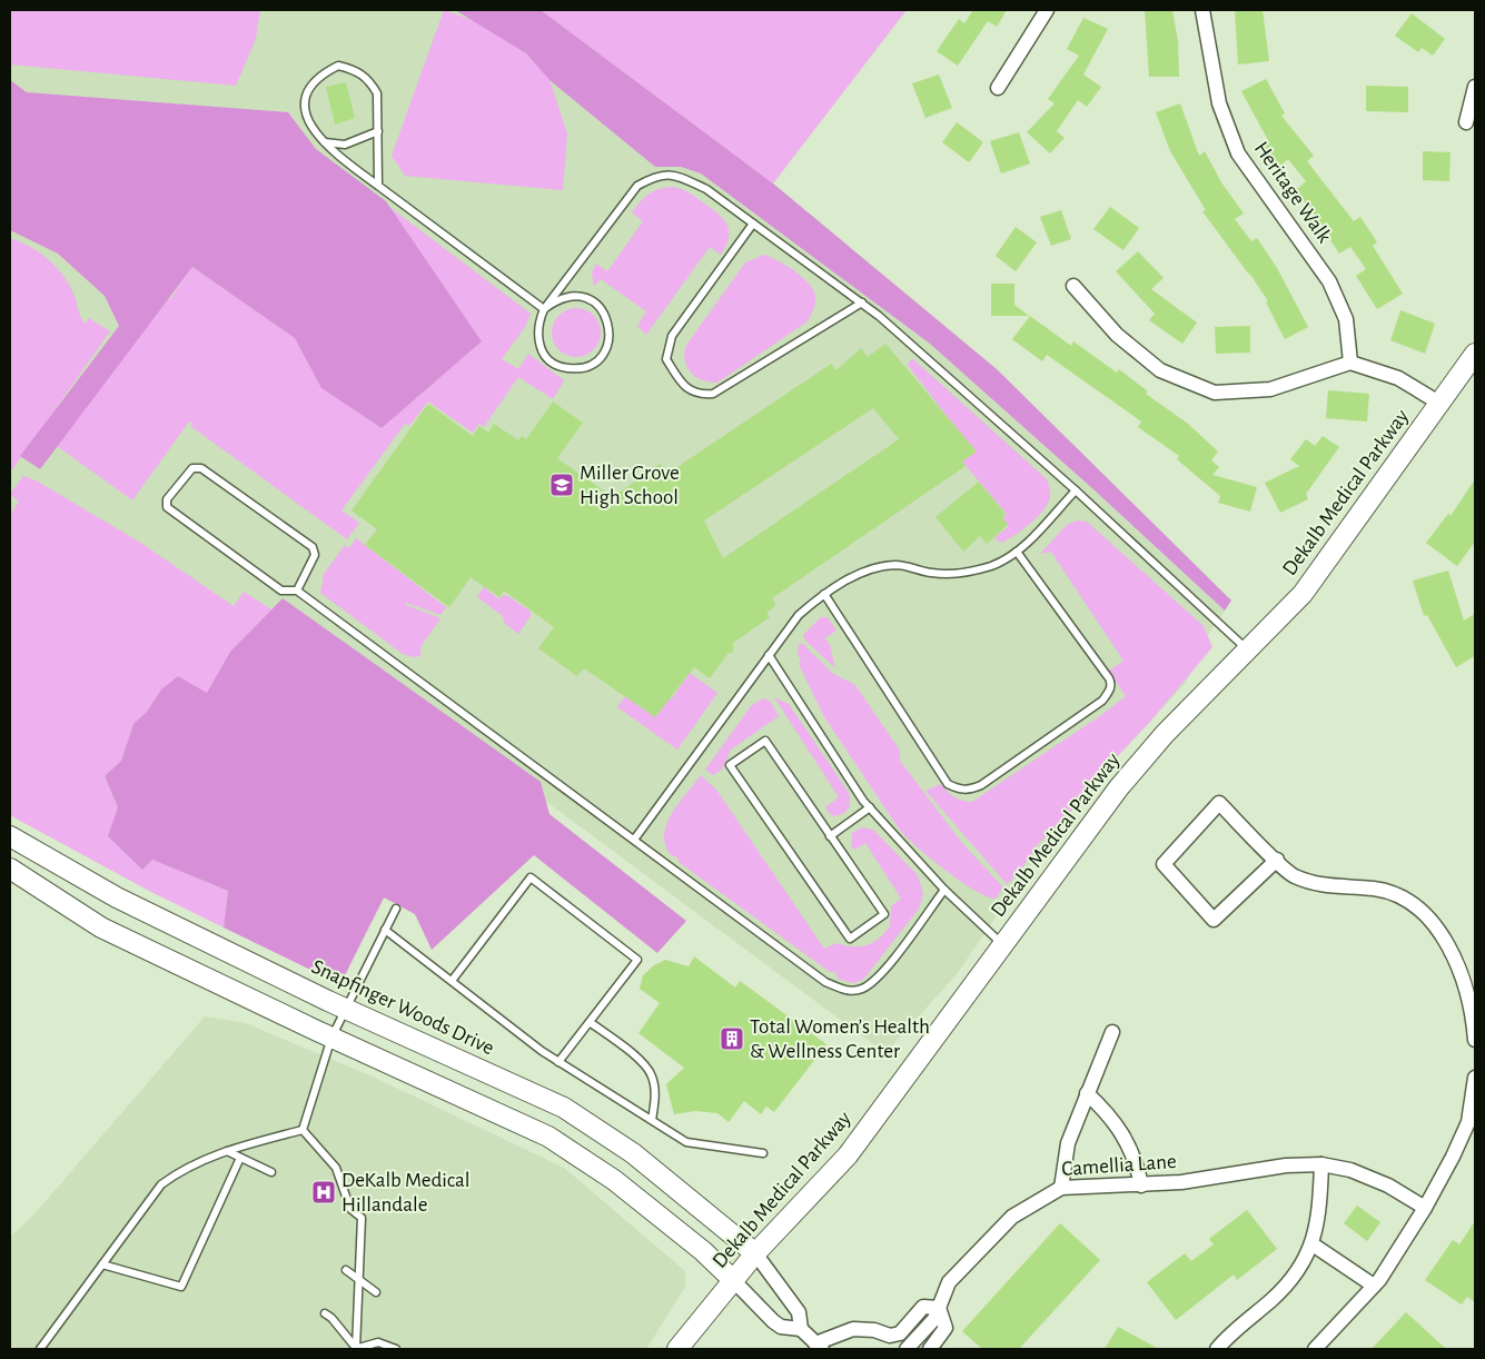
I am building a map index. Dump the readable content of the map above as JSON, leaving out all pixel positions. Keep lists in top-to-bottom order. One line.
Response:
{"streets":{"main road":["Dekalb Medical Parkway","Snapfinger Woods Drive"],"street":["Heritage Walk","Camellia Lane"]},"crossings":[["Dekalb Medical Parkway","Snapfinger Woods Drive"]],"places":{"school or university":["Miller Grove High School"],"building":["Total Women’s Health & Wellness Center"],"hospital":["DeKalb Medical Hillandale"]}}
